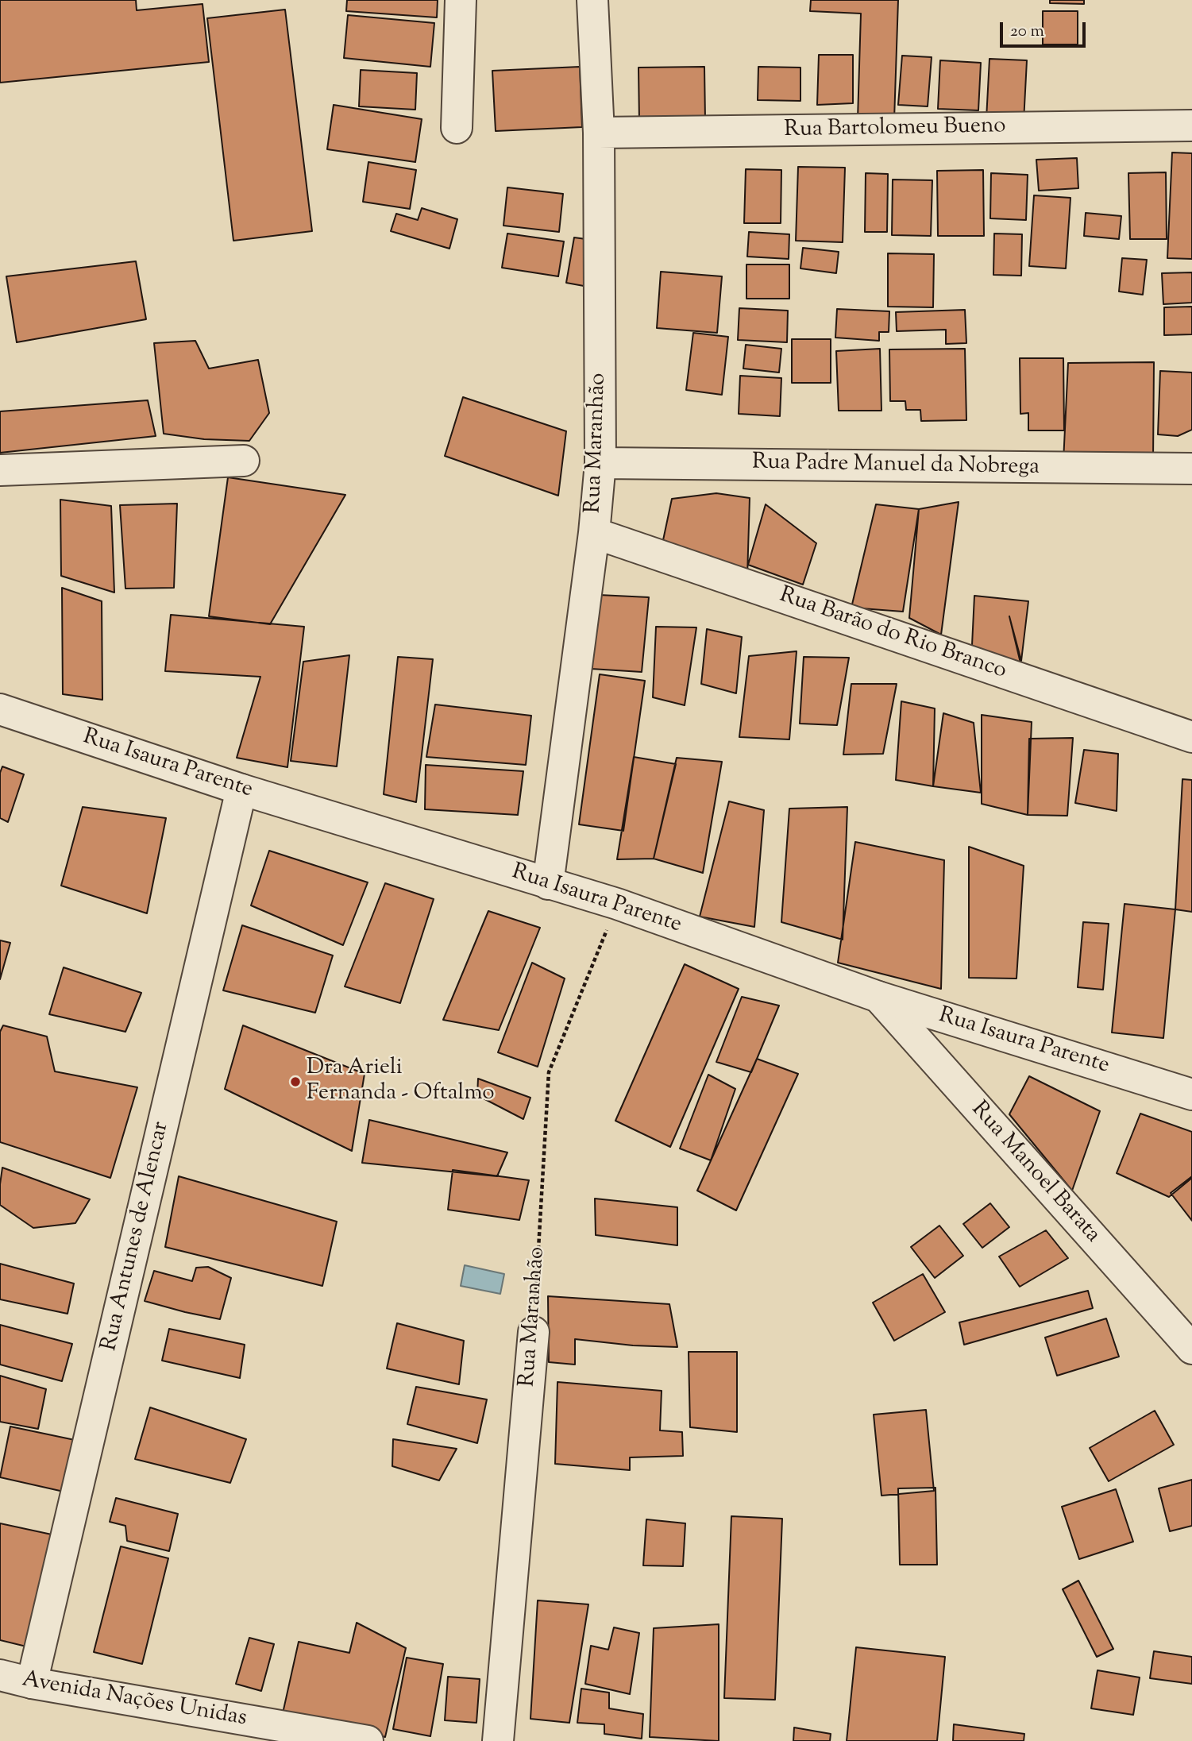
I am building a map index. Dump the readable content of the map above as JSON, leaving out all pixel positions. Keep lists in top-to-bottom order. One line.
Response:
{"streets":{"street":["Rua Bartolomeu Bueno","Rua Maranhão","Rua Padre Manuel da Nobrega","Rua Barão do Rio Branco","Rua Isaura Parente","Rua Manoel Barata","Rua Antunes de Alencar","Avenida Nações Unidas"]},"crossings":[["Rua Bartolomeu Bueno","Rua Maranhão"],["Rua Maranhão","Rua Padre Manuel da Nobrega"],["Rua Maranhão","Rua Barão do Rio Branco"],["Rua Maranhão","Rua Isaura Parente"],["Rua Isaura Parente","Rua Manoel Barata"],["Rua Isaura Parente","Rua Antunes de Alencar"],["Rua Antunes de Alencar","Avenida Nações Unidas"]],"places":["Dra Arieli Fernanda - Oftalmo"],"scale_bar":"20 m"}
